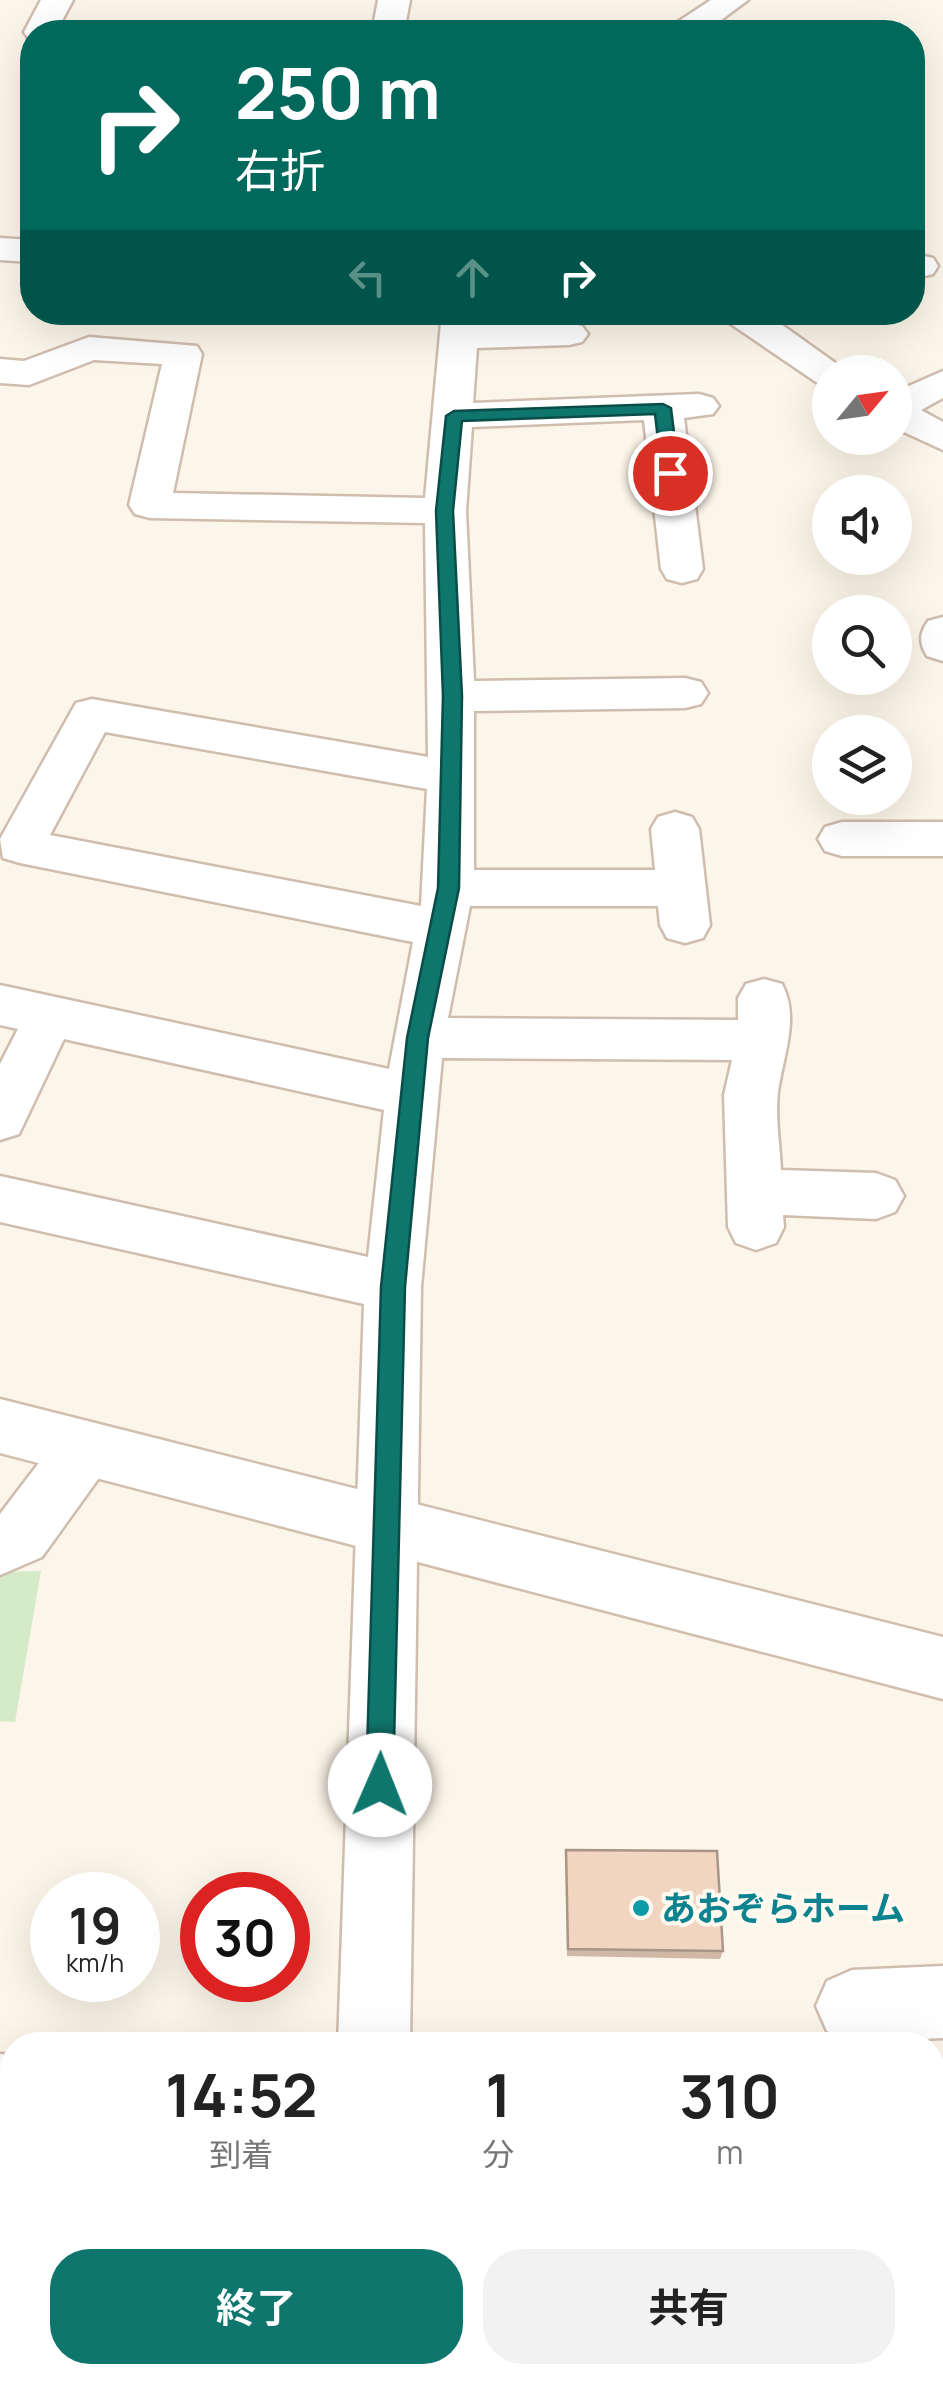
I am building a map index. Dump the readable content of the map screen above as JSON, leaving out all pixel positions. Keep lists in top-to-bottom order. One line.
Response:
{"places":["あおぞらホーム"],"north":"top right","page":{"turn":["250 m","右折"],"speed":"19 km/h","limit":"30","eta":["14:52","到着","1","分","310","m"],"buttons":["終了","共有"]}}
